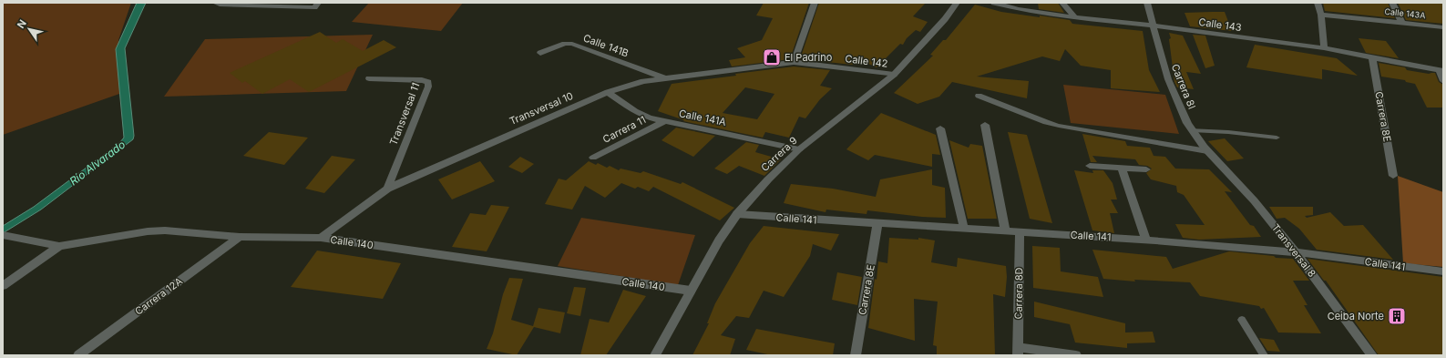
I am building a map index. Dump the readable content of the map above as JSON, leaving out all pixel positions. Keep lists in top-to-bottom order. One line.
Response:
{"streets":{"street":["Calle 143A","Calle 143","Calle 141B","Calle 142","Carrera 8I","Transversal 10","Transversal 11","Carrera 8E","Calle 141A","Carrera 11","Carrera 9","Calle 141","Calle 140","Transversal 8","Carrera 8D","Carrera 12A"]},"crossings":[["Calle 143","Carrera 8I"],["Calle 143","Carrera 8E"],["Calle 141B","Transversal 10"],["Calle 142","Transversal 10"],["Calle 142","Carrera 9"],["Carrera 8I","Transversal 8"],["Transversal 10","Transversal 11"],["Transversal 10","Calle 141A"],["Transversal 10","Calle 140"],["Carrera 8E","Calle 141"],["Calle 141A","Carrera 11"],["Calle 141A","Carrera 9"],["Carrera 9","Calle 141"],["Carrera 9","Calle 140"],["Calle 141","Transversal 8"],["Calle 141","Carrera 8D"],["Calle 140","Carrera 12A"]],"water":["Río Alvarado"],"places":{"shop":["El Padrino"],"building":["Ceiba Norte"]},"north":"top left"}
